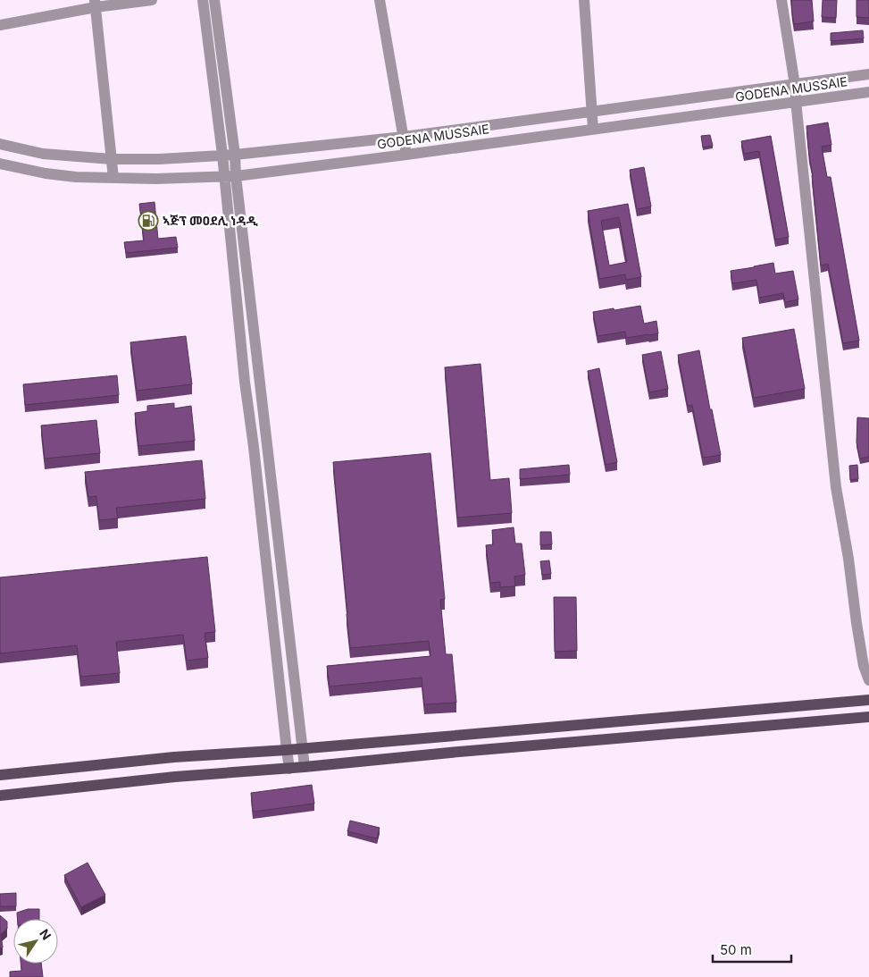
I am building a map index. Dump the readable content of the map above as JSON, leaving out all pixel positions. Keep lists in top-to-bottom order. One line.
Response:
{"streets":{"street":["GODENA MUSSAIE"]},"places":{"fuel station":["ኣጅፕ መዐደሊ ነዳዲ"]},"scale_bar":"50 m","north":"top right"}
